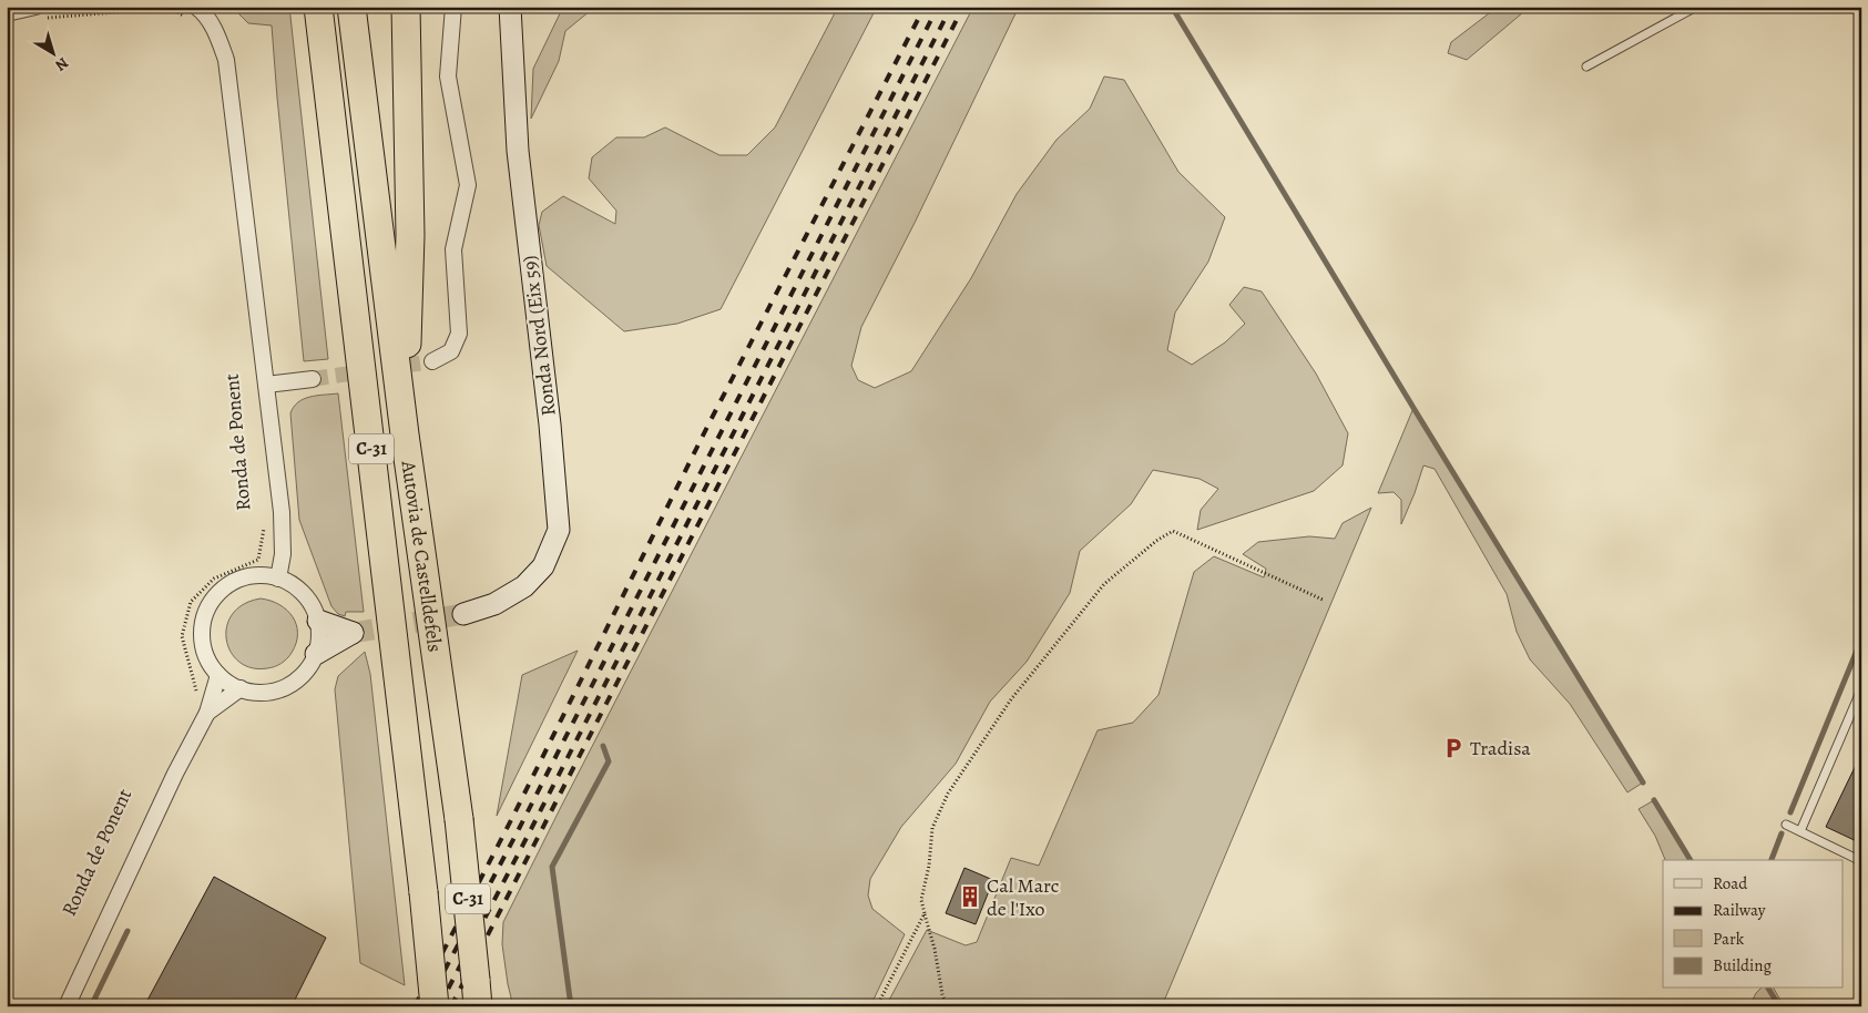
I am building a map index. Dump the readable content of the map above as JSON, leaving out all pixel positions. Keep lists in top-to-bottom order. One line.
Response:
{"streets":{"highway":["C-31","Autovia de Castelldefels"],"main road":["Ronda Nord (Eix 59)"],"street":["Ronda de Ponent"]},"places":{"parking":["Tradisa"],"building":["Cal Marc de l'Ixo"]},"legend":["Road","Railway","Park","Building"],"north":"bottom right"}
